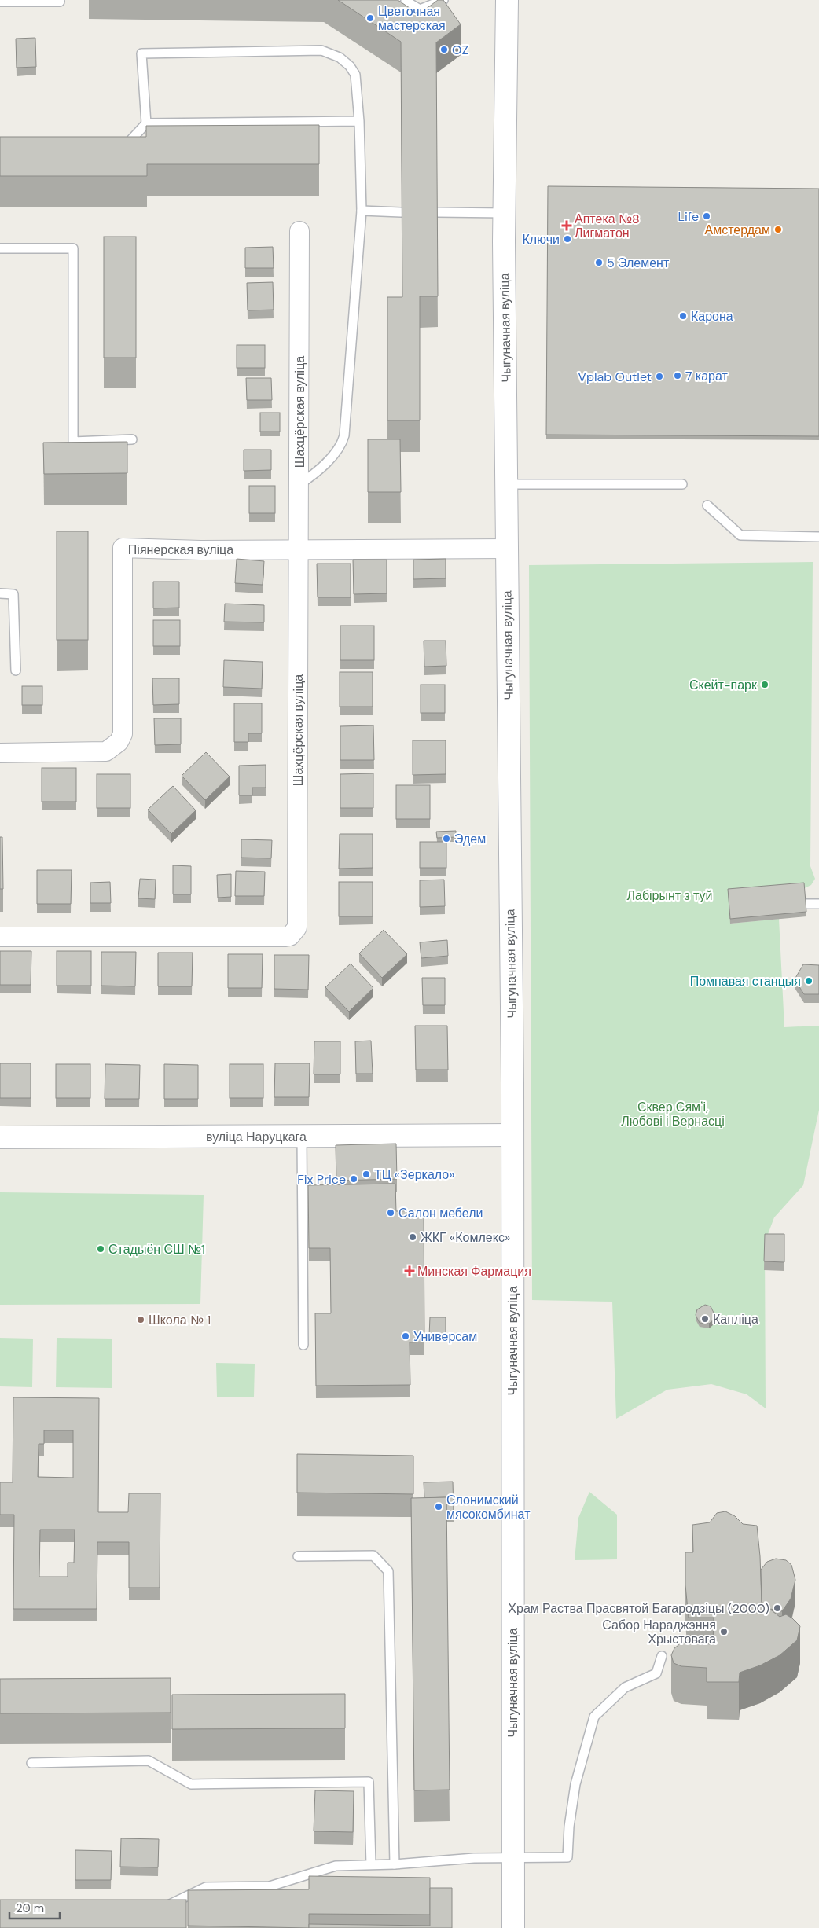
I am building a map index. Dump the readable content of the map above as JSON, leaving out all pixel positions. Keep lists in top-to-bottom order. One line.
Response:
{"streets":{"main road":["Чыгуначная вуліца","вуліца Наруцкага"],"street":["Шахцёрская вуліца","Піянерская вуліца"]},"crossings":[["Чыгуначная вуліца","Піянерская вуліца"],["Чыгуначная вуліца","вуліца Наруцкага"],["Шахцёрская вуліца","Піянерская вуліца"]],"parks":["Лабірынт з туй","Сквер Сямʼі, Любові і Вернасці"],"places":{"other":["Цветочная мастерская","OZ","Life","Амстердам","Ключи","5 Элемент","Карона","7 карат","Vplab Outlet","Скейт-парк","Эдем","Помпавая станцыя","ТЦ «Зеркало»","Fix Price","Салон мебели","ЖКГ «Комлекс»","Стадыён СШ №1","Капліца","Школа № 1","Универсам","Слонимский мясокомбинат","Храм Раства Прасвятой Багародзіцы (2000)","Сабор Нараджэння Хрыстовага"],"health":["Аптека №8 Лигматон","Минская Фармация"]},"scale_bar":"20 m"}
